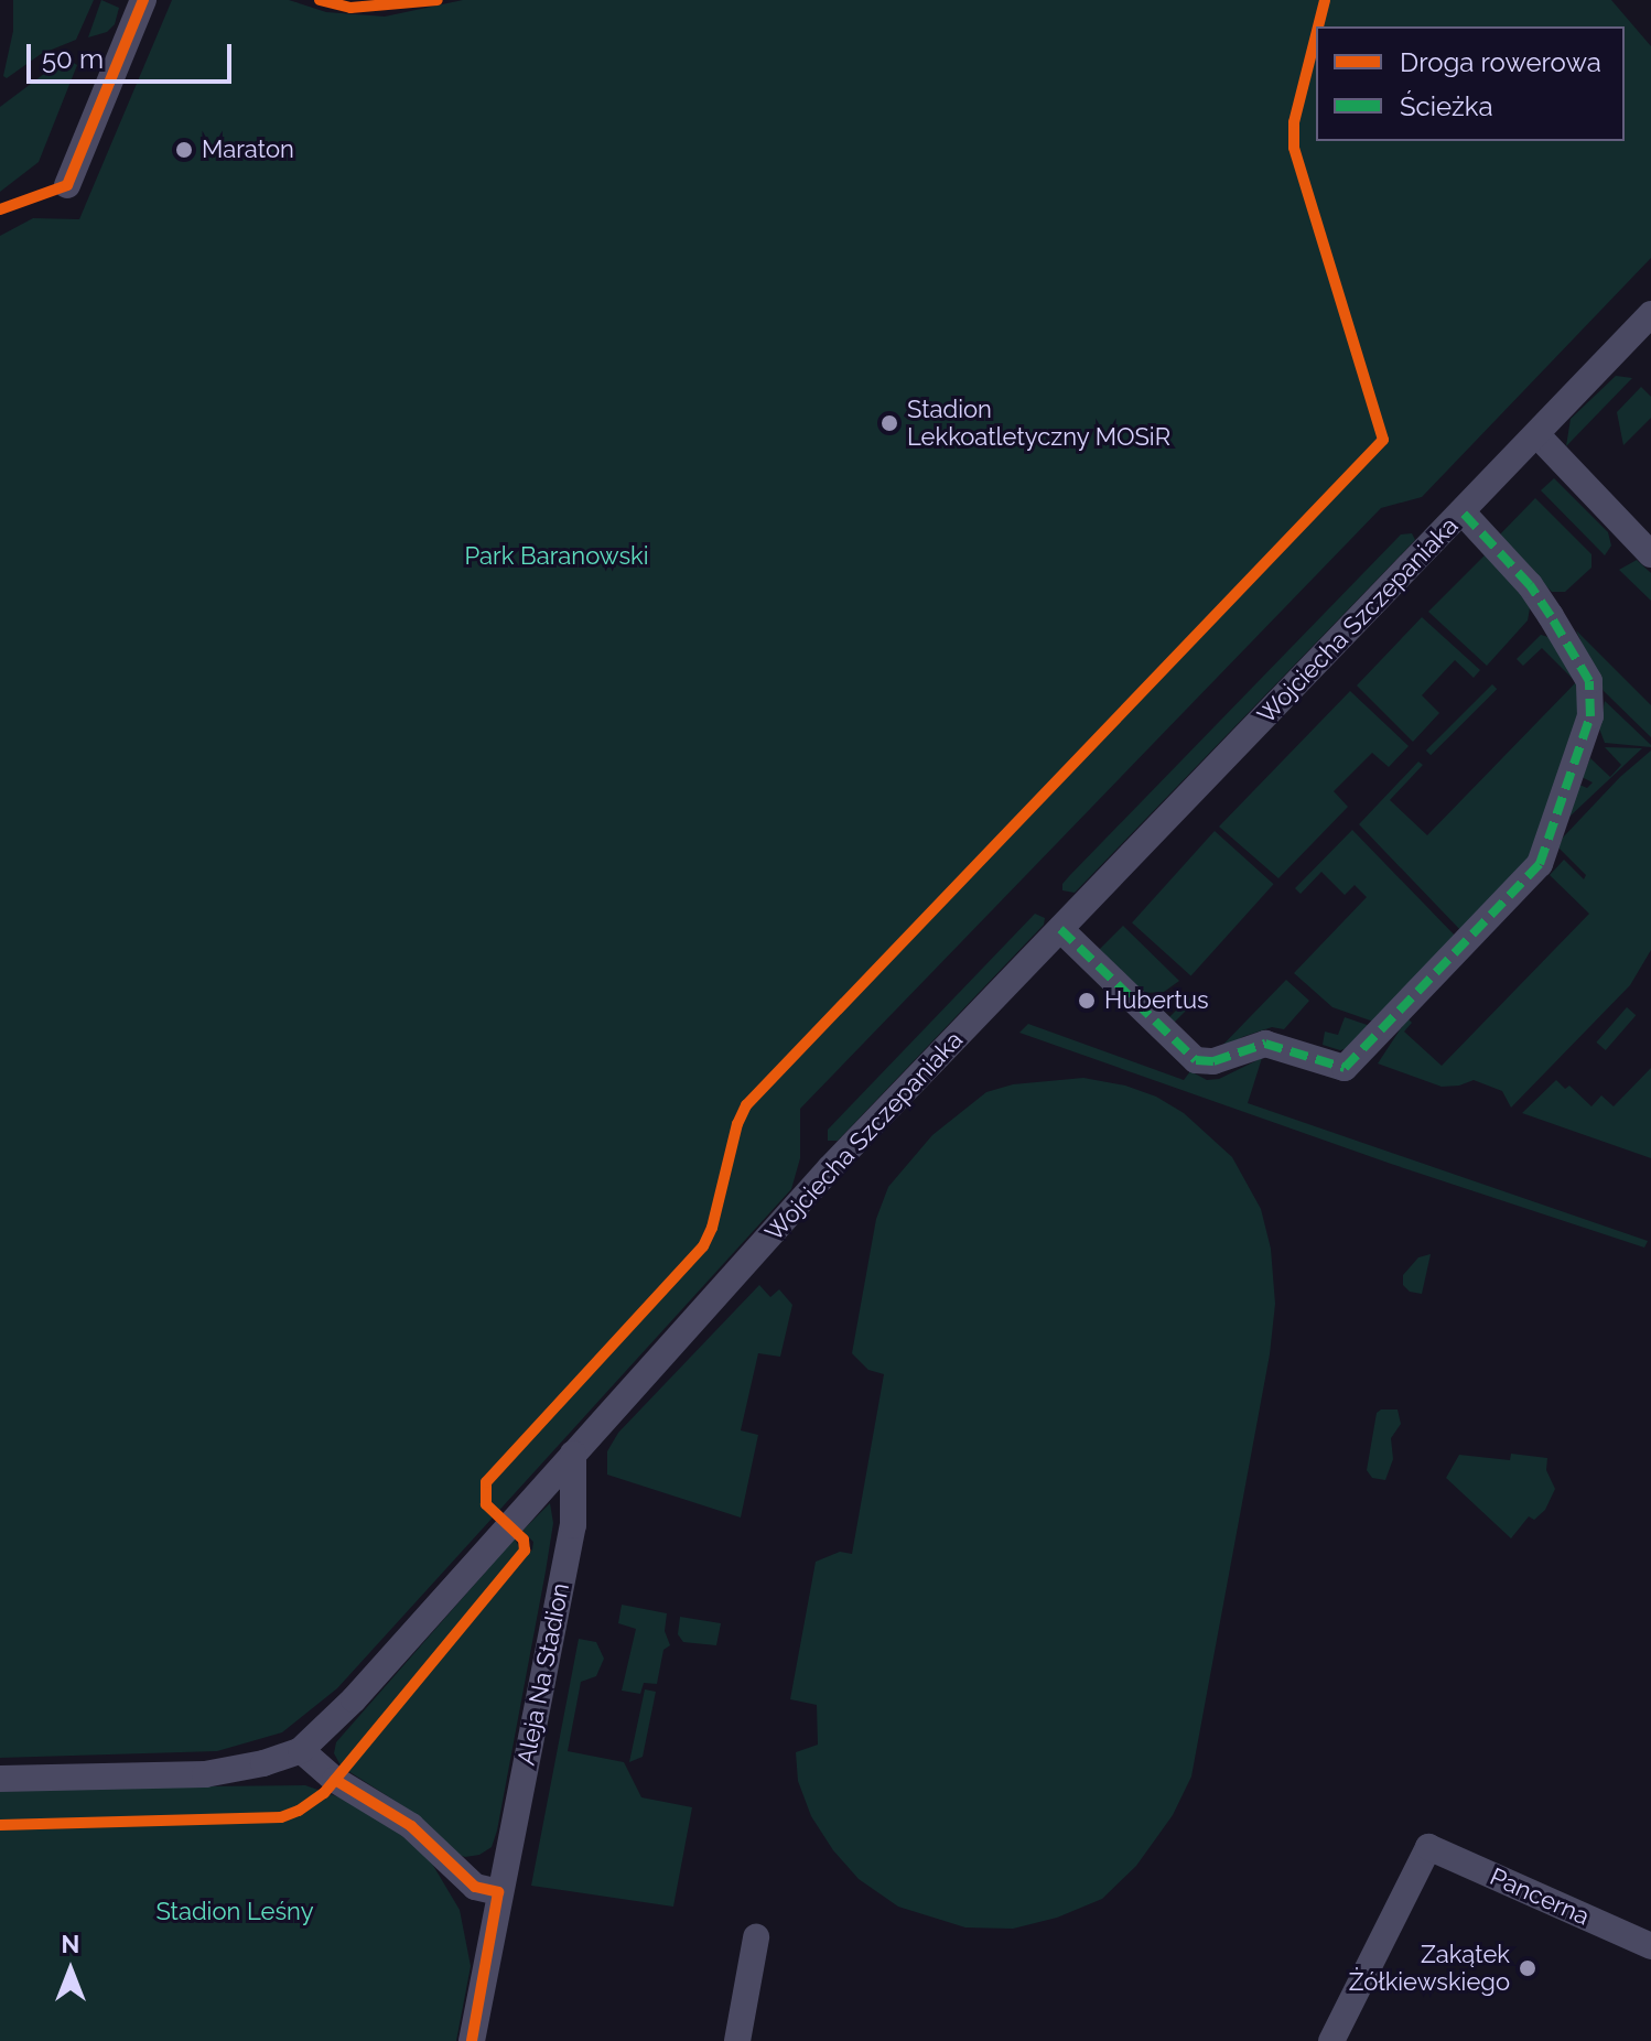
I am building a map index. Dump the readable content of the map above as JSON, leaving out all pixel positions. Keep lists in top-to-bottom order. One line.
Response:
{"streets":{"street":["Wojciecha Szczepaniaka","Aleja Na Stadion","Pancerna"]},"crossings":[["Wojciecha Szczepaniaka","Aleja Na Stadion"]],"parks":["Park Baranowski","Stadion Leśny"],"places":["Maraton","Stadion Lekkoatletyczny MOSiR","Hubertus","Zakątek Żółkiewskiego"],"legend":["Droga rowerowa","Ścieżka"],"scale_bar":"50 m","north":"top"}
